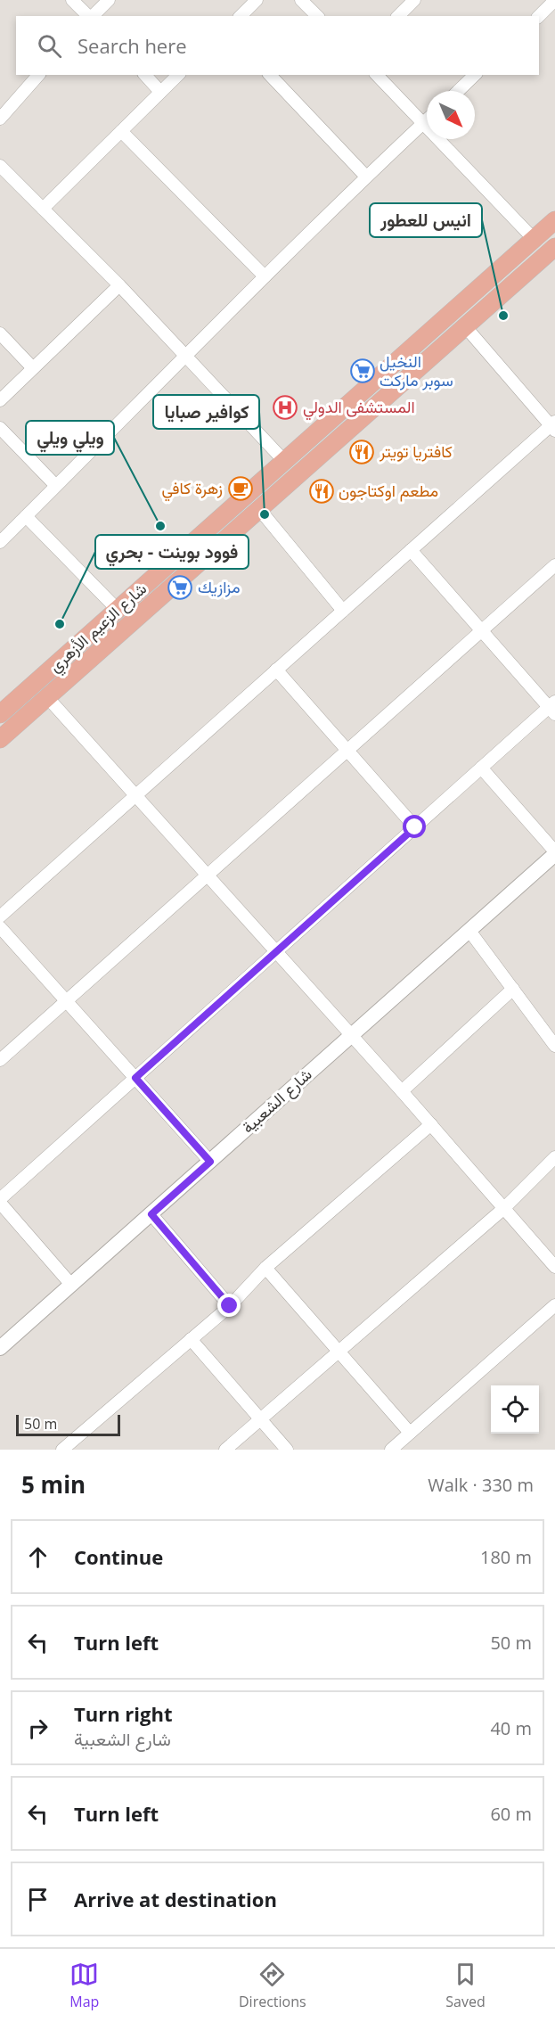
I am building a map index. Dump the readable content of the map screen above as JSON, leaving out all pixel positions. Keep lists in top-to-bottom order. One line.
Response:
{"streets":{"main road":["شارع الزعيم الأزهري"],"street":["شارع الشعبية"]},"places":{"other":["انيس للعطور","كوافير صبايا","ويلي ويلي","فوود بوينت - بحري"],"supermarket":["النخيل سوبر ماركت","مزازيك"],"hospital":["المستشفى الدولي"],"restaurant":["كافتريا تويتر","مطعم اوكتاجون"],"cafe":["زهرة كافي"]},"scale_bar":"50 m","north":"bottom right","page":{"search":"Search here","scale":"50 m","heading":["5 min","Walk · 330 m"],"list":[["Continue","180 m"],["Turn left","50 m"],["Turn right","شارع الشعبية","40 m"],["Turn left","60 m"],"Arrive at destination"],"nav":["Map","Directions","Saved"]}}
